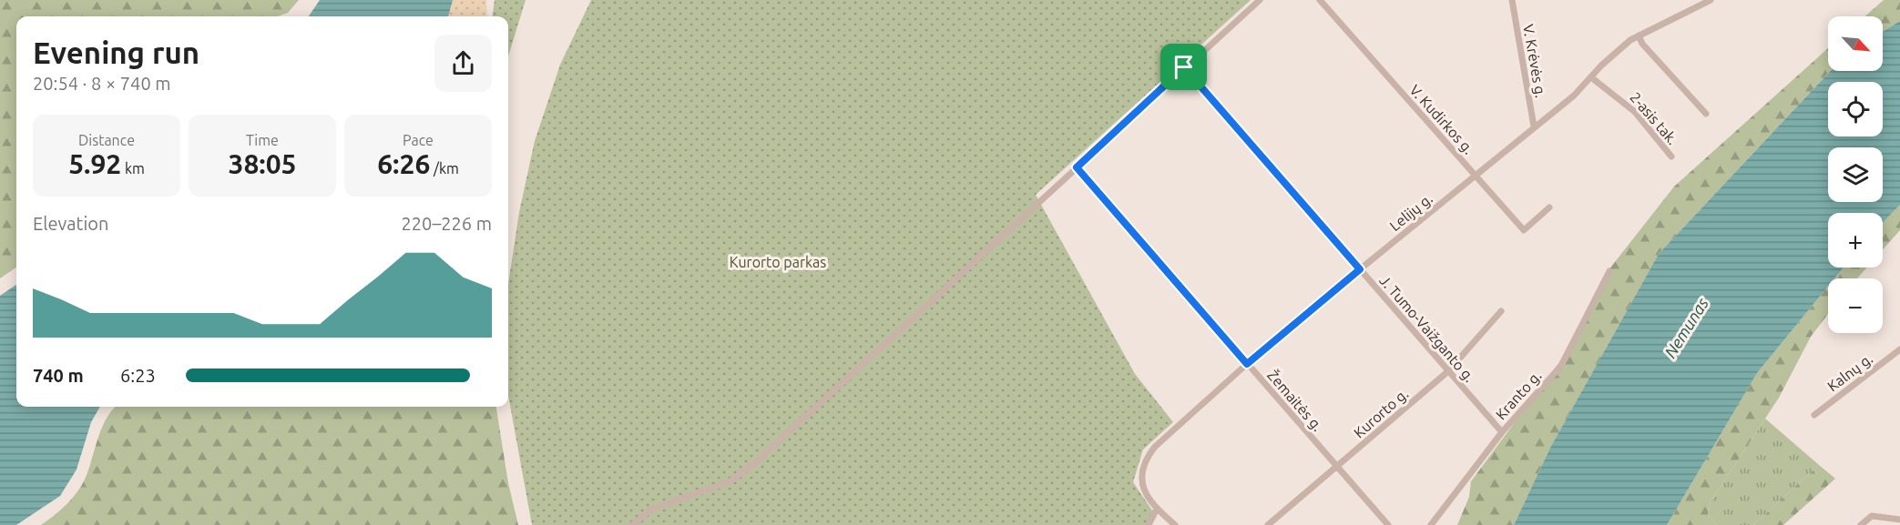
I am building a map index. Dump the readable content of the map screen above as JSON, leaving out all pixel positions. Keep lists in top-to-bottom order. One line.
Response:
{"streets":{"street":["V. Krėvės g.","2-asis tak.","V. Kudirkos g.","Lelijų g.","J. Tumo-Vaižganto g.","Kalnų g.","Kranto g.","Žemaitės g.","Kurorto g."]},"crossings":[["V. Krėvės g.","Lelijų g."],["2-asis tak.","Lelijų g."],["V. Kudirkos g.","Lelijų g."],["Lelijų g.","J. Tumo-Vaižganto g."],["Lelijų g.","Žemaitės g."],["J. Tumo-Vaižganto g.","Kranto g."],["J. Tumo-Vaižganto g.","Kurorto g."],["Žemaitės g.","Kurorto g."]],"water":["Nemunas"],"parks":["Kurorto parkas"],"north":"bottom right","page":{"map_buttons":["+","−"],"heading":["Evening run","20:54 · 8 × 740 m"],"stats":[["Distance","5.92 km"],["Time","38:05"],["Pace","6:26 /km"]],"chart":["Elevation","220–226 m"],"list":[{"name":"740 m","note":"6:23"}]}}
